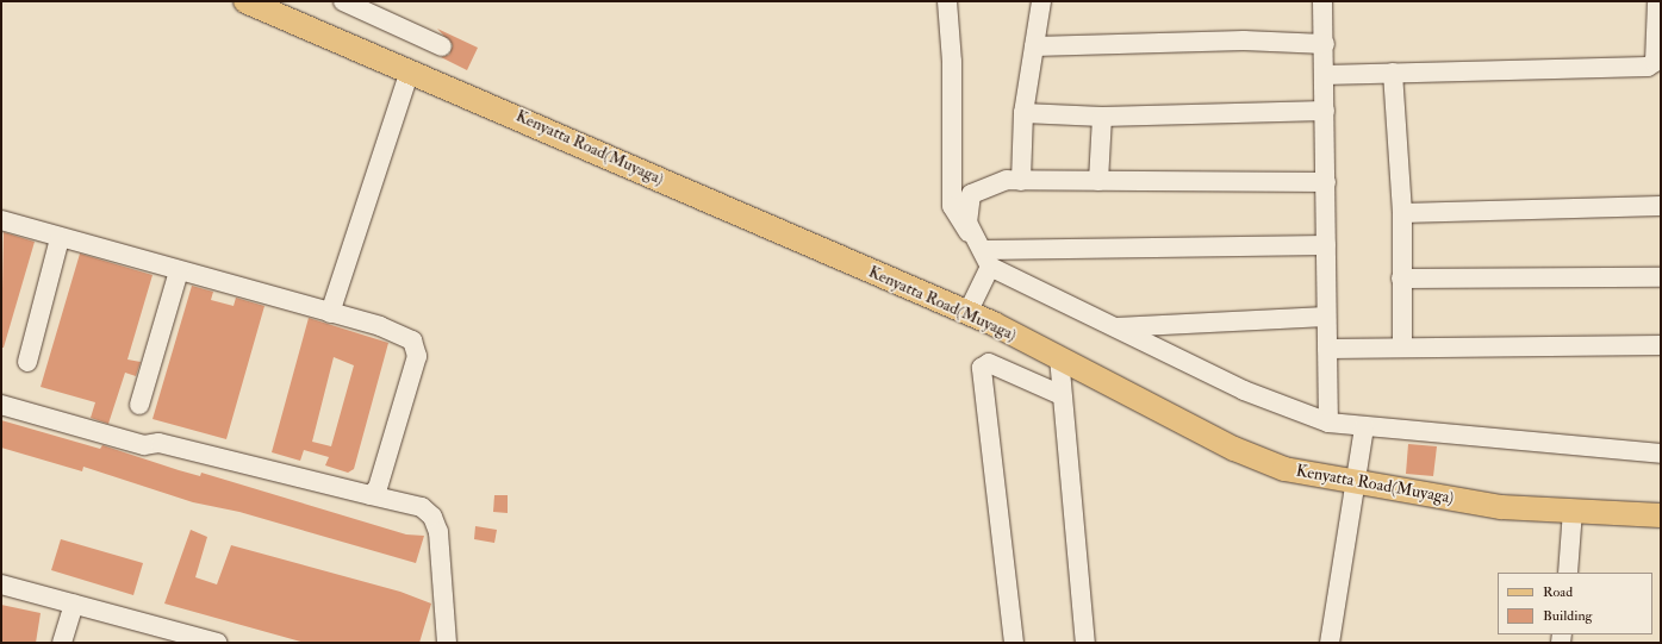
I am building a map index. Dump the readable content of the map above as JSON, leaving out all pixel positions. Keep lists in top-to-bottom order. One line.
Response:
{"streets":{"main road":["Kenyatta Road(Muyaga)"]},"legend":["Road","Building"]}
